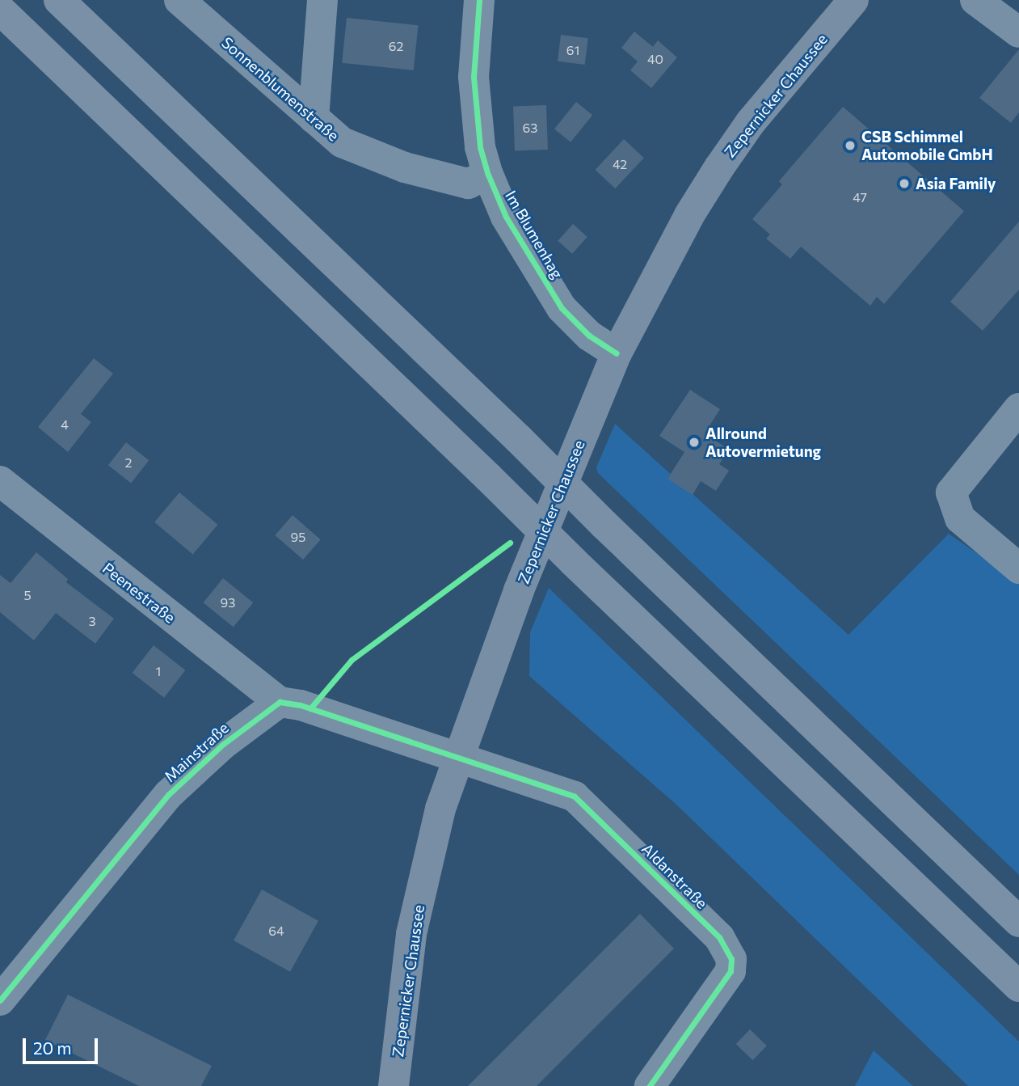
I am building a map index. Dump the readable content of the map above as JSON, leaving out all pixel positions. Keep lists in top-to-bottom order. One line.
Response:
{"streets":{"main road":["Zepernicker Chaussee"],"street":["Sonnenblumenstraße","Im Blumenhag","Peenestraße","Mainstraße","Aldanstraße"]},"crossings":[["Sonnenblumenstraße","Im Blumenhag"],["Zepernicker Chaussee","Im Blumenhag"],["Zepernicker Chaussee","Aldanstraße"],["Peenestraße","Mainstraße"]],"places":["CSB Schimmel Automobile GmbH","Asia Family","Allround Autovermietung"],"house_numbers":["62","61","40","63","42","47","4","2","95","5","93","3","1","64"],"scale_bar":"20 m"}
